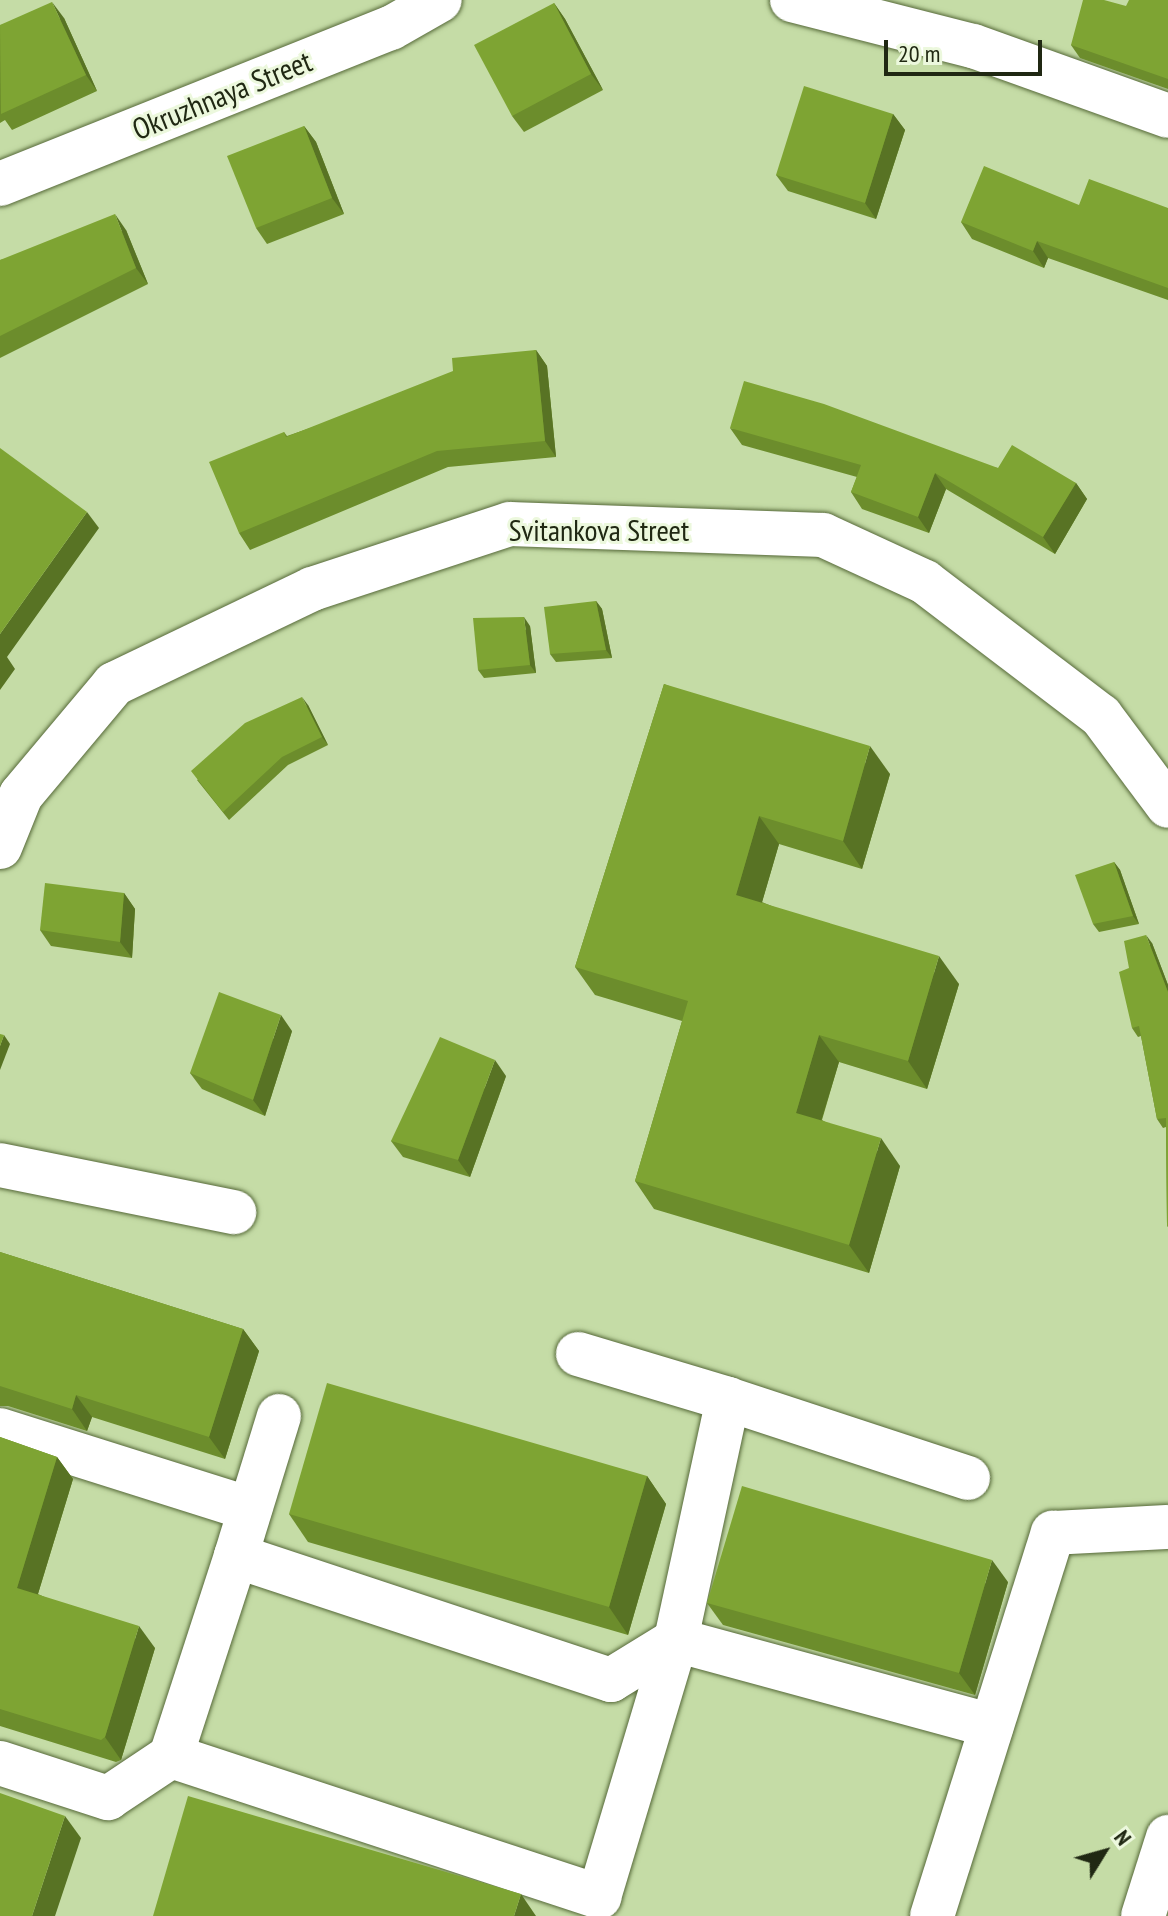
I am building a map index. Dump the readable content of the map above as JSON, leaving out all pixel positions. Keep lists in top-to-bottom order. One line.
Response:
{"streets":{"street":["Okruzhnaya Street","Svitankova Street"]},"scale_bar":"20 m","north":"top right"}
